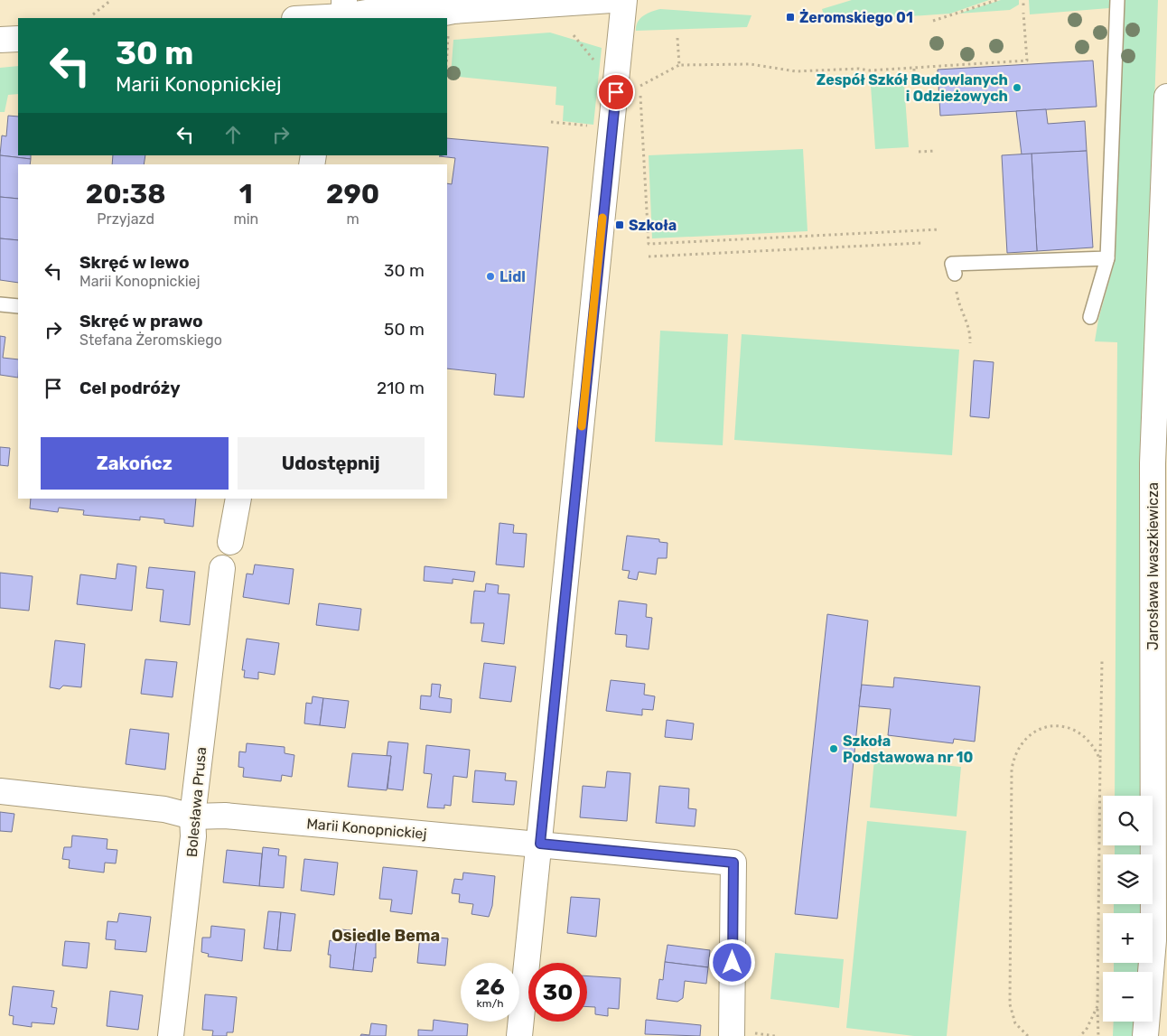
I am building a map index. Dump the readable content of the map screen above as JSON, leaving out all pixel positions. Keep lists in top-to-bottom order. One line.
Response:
{"streets":{"street":["Jarosława Iwaszkiewicza","Bolesława Prusa","Marii Konopnickiej"]},"crossings":[["Bolesława Prusa","Marii Konopnickiej"]],"districts":["Osiedle Bema"],"places":{"transit":["Żeromskiego 01","Szkoła"],"other":["Zespół Szkół Budowlanych i Odzieżowych","Lidl","Szkoła Podstawowa nr 10"]},"page":{"turn":["30 m","Marii Konopnickiej"],"eta":["20:38","Przyjazd","1","min","290","m"],"list":[{"name":"Skręć w lewo","note":"Marii Konopnickiej","value":"30 m"},{"name":"Skręć w prawo","note":"Stefana Żeromskiego","value":"50 m"},{"name":"Cel podróży","value":"210 m"}],"buttons":["Zakończ","Udostępnij"],"map_buttons":["+","−"],"speed":"26 km/h","limit":"30"}}
